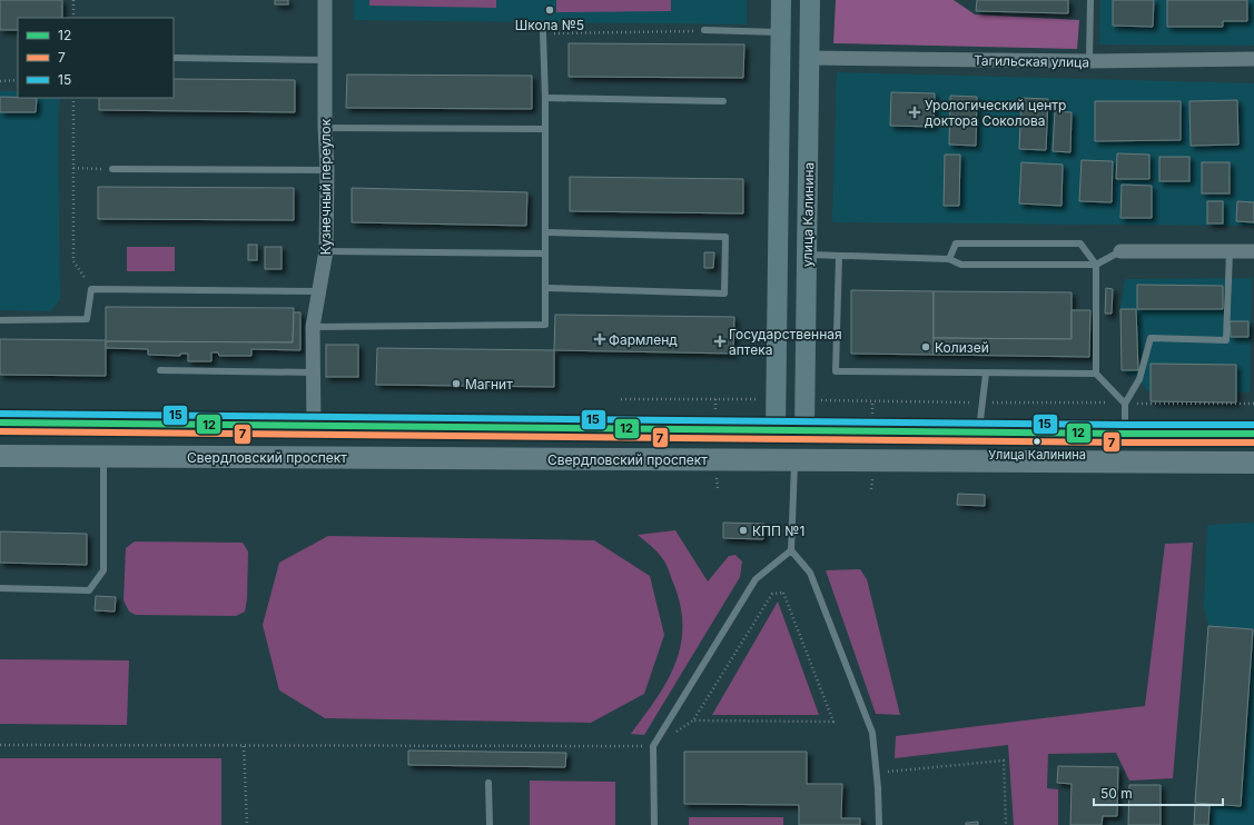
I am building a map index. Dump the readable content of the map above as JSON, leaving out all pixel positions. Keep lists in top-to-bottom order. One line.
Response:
{"streets":{"main road":["улица Калинина","Свердловский проспект"],"street":["Тагильская улица","Кузнечный переулок"]},"crossings":[["Тагильская улица","улица Калинина"]],"places":{"other":["Школа №5","Колизей","Магнит","Улица Калинина","КПП №1"],"health":["Урологический центр доктора Соколова","Фармленд","Государственная аптека"]},"lines":["transit line 15","transit line 12","transit line 7"],"legend":["12","7","15"],"scale_bar":"50 m"}
